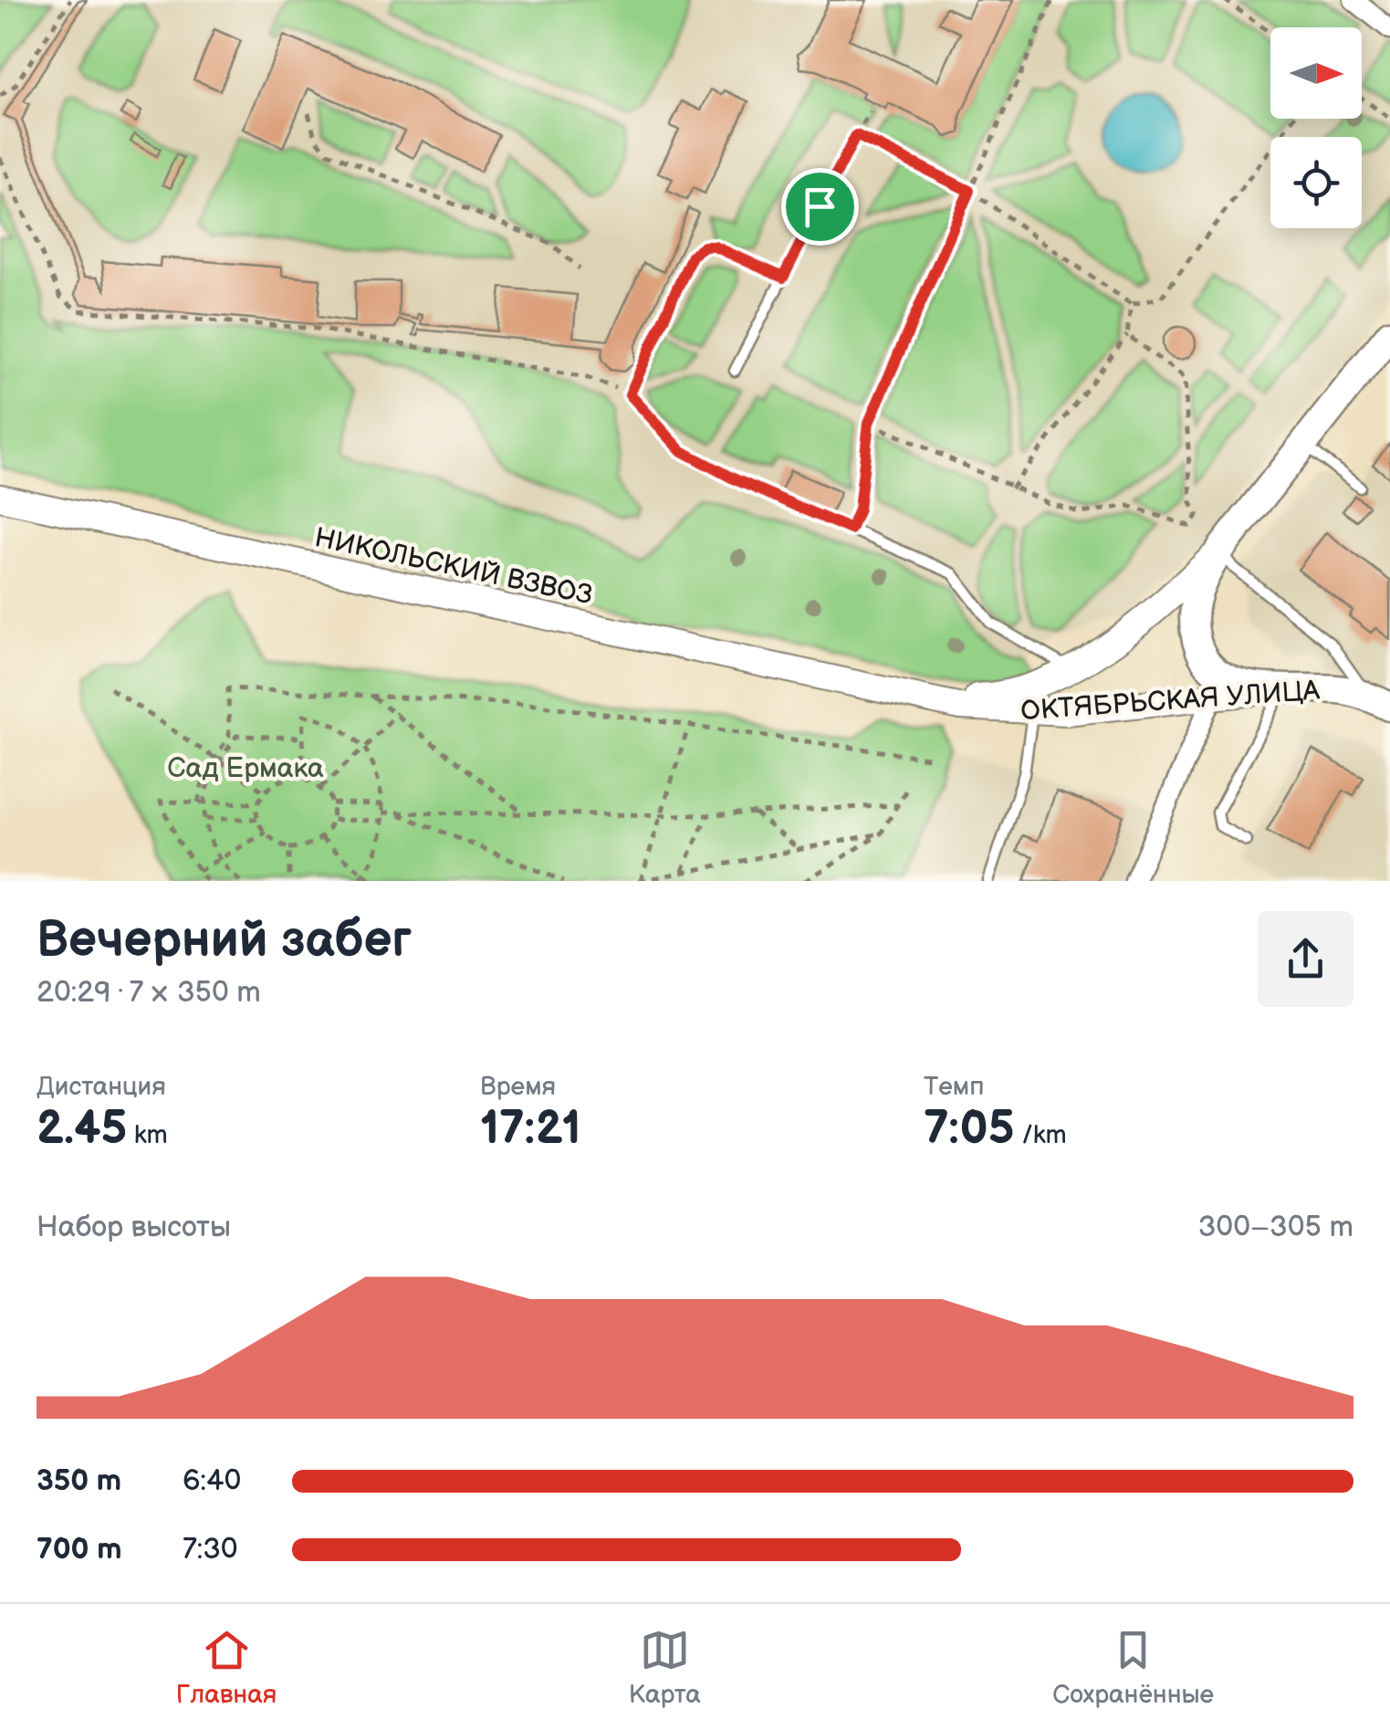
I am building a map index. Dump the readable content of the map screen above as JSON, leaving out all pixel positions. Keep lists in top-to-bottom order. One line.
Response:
{"streets":{"main road":["НИКОЛЬСКИЙ ВЗВОЗ","ОКТЯБРЬСКАЯ УЛИЦА"]},"crossings":[["НИКОЛЬСКИЙ ВЗВОЗ","ОКТЯБРЬСКАЯ УЛИЦА"]],"parks":["Сад Ермака"],"north":"right","page":{"heading":["Вечерний забег","20:29 · 7 × 350 m"],"stats":[["Дистанция","2.45 km"],["Время","17:21"],["Темп","7:05 /km"]],"chart":["Набор высоты","300–305 m"],"list":[{"name":"350 m","note":"6:40"},{"name":"700 m","note":"7:30"}],"tabs":["Главная","Карта","Сохранённые"]}}
